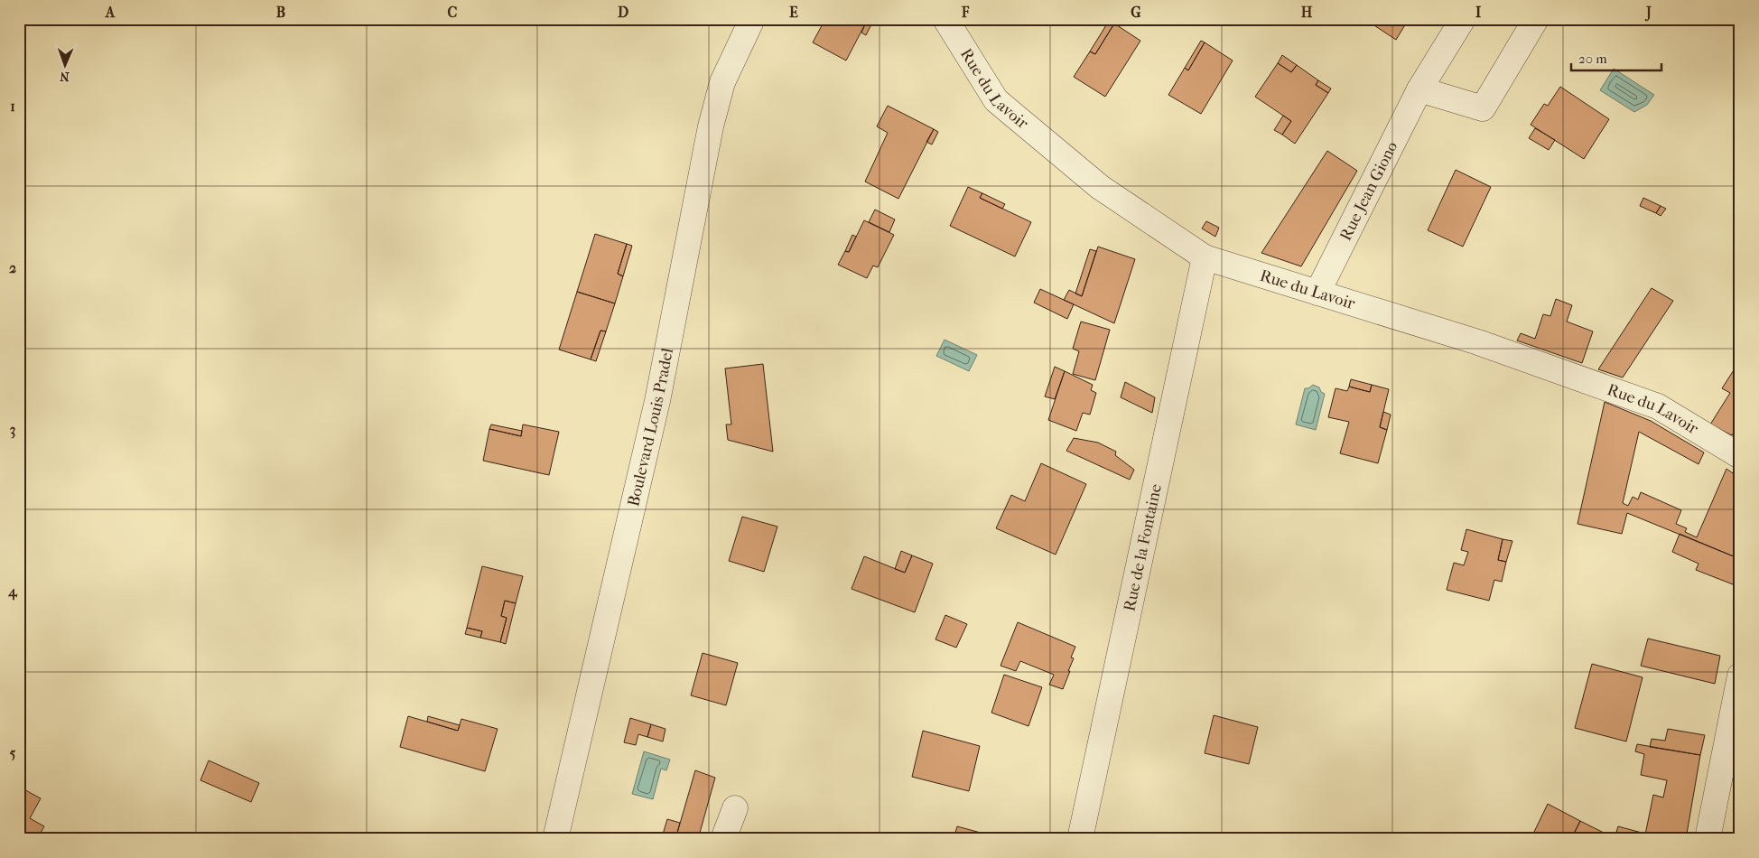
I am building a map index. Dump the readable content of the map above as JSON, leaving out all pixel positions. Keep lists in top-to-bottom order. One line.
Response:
{"streets":{"street":["Rue du Lavoir","Rue Jean Giono","Boulevard Louis Pradel","Rue de la Fontaine"]},"crossings":[["Rue du Lavoir","Rue Jean Giono"],["Rue du Lavoir","Rue de la Fontaine"]],"scale_bar":"20 m","north":"bottom","grid":{"columns":["A","B","C","D","E","F","G","H","I","J"],"rows":["1","2","3","4","5"]}}
